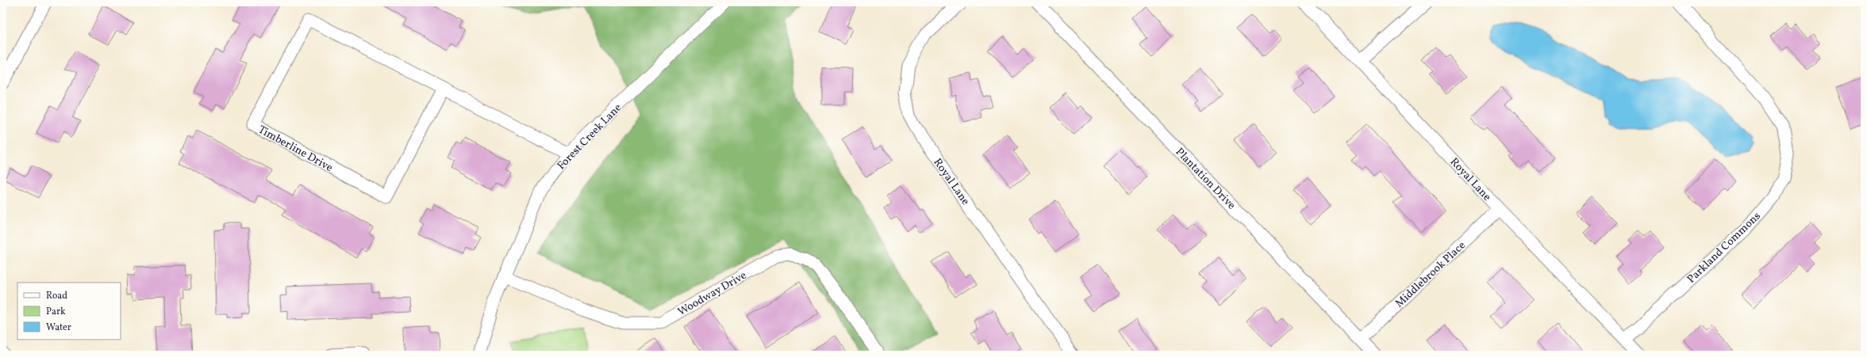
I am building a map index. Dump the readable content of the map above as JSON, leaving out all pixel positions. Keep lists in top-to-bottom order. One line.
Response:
{"streets":{"street":["Forest Creek Lane","Timberline Drive","Plantation Drive","Royal Lane","Parkland Commons","Middlebrook Place","Woodway Drive"]},"crossings":[["Forest Creek Lane","Timberline Drive"],["Forest Creek Lane","Woodway Drive"],["Plantation Drive","Middlebrook Place"],["Royal Lane","Parkland Commons"],["Royal Lane","Middlebrook Place"]],"legend":["Road","Park","Water"]}
